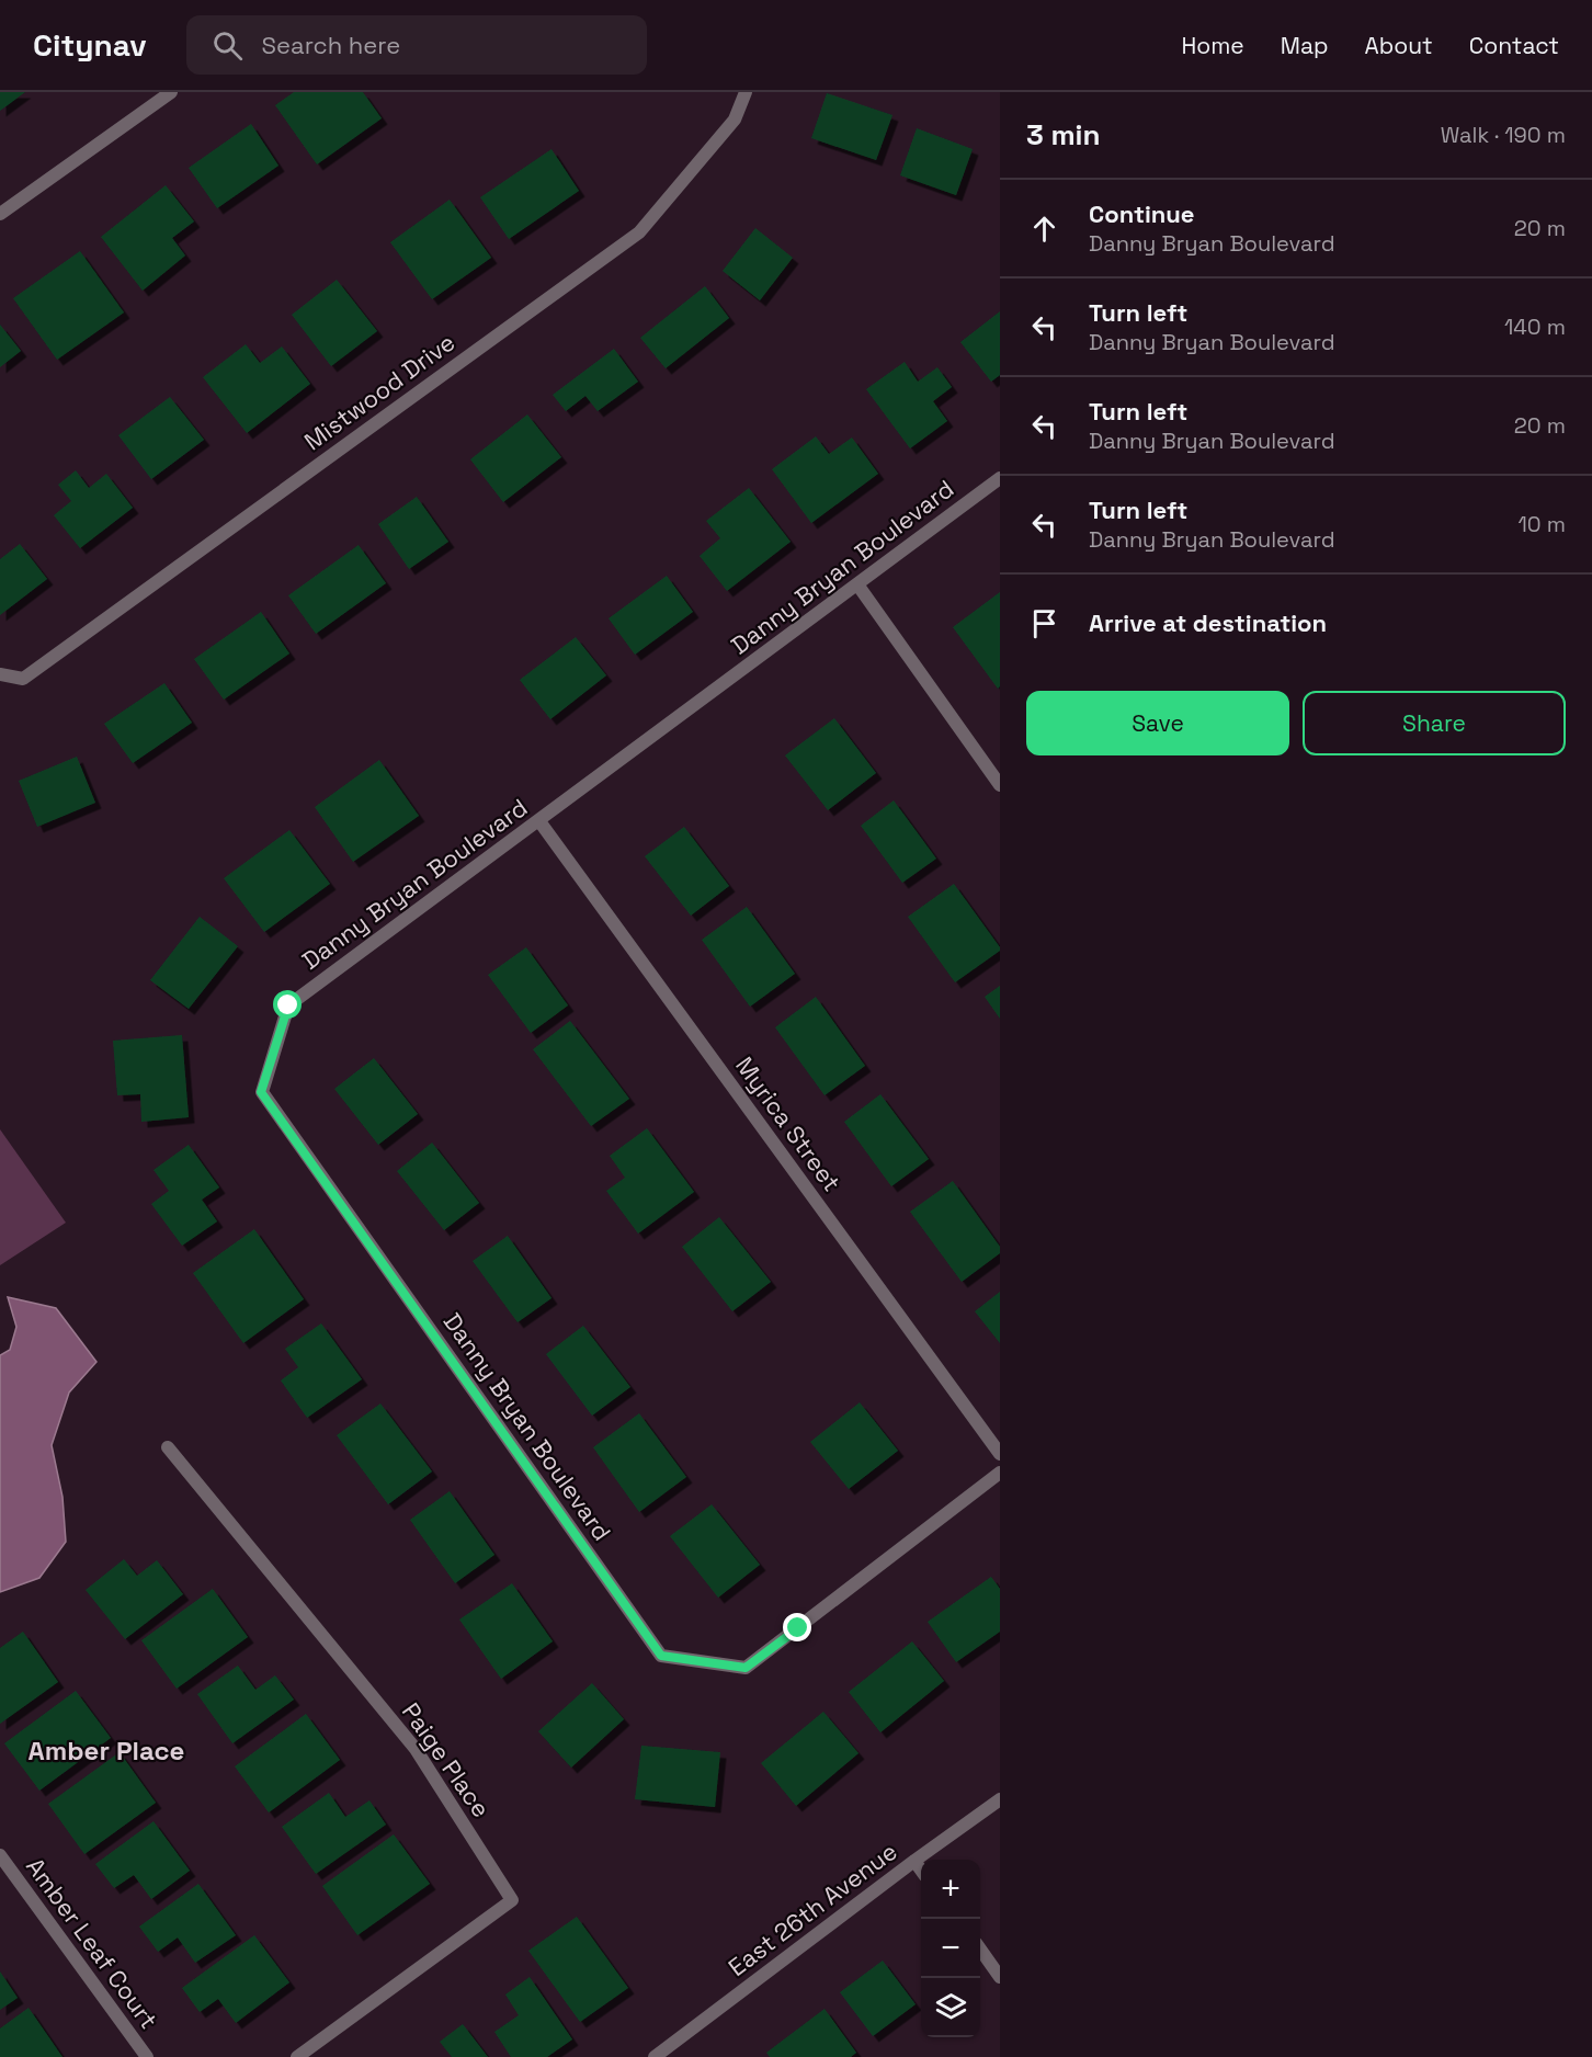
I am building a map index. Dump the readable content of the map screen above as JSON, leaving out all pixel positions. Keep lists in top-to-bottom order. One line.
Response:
{"streets":{"street":["Mistwood Drive","Danny Bryan Boulevard","Myrica Street","Paige Place","East 26th Avenue","Amber Leaf Court"]},"crossings":[["Danny Bryan Boulevard","Myrica Street"]],"districts":["Amber Place"],"page":{"header":"Citynav","search":"Search here","nav":["Home","Map","About","Contact"],"heading":["3 min","Walk · 190 m"],"list":[["Continue","Danny Bryan Boulevard","20 m"],["Turn left","Danny Bryan Boulevard","140 m"],["Turn left","Danny Bryan Boulevard","20 m"],["Turn left","Danny Bryan Boulevard","10 m"],"Arrive at destination"],"buttons":["Save","Share"],"map_buttons":["+","−"]}}
